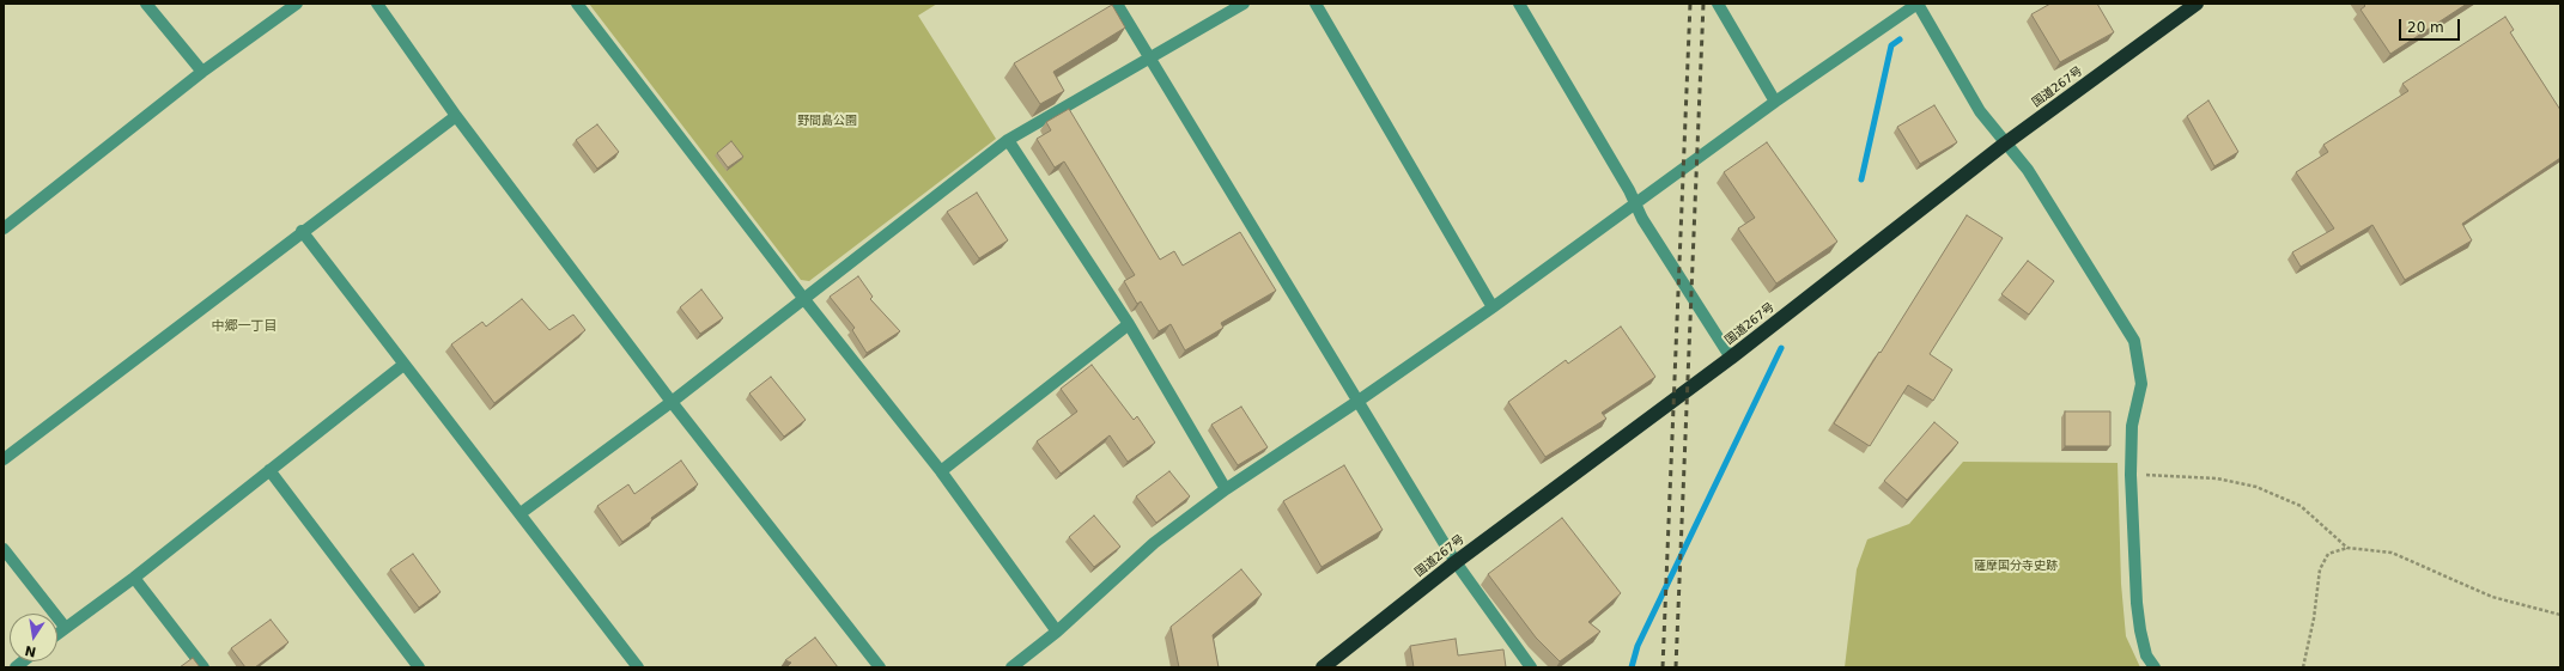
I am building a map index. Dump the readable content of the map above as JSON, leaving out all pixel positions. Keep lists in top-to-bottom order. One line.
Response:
{"streets":{"highway":["国道267号"]},"districts":["中郷一丁目"],"parks":["野間島公園","薩摩国分寺史跡"],"scale_bar":"20 m","north":"bottom"}
